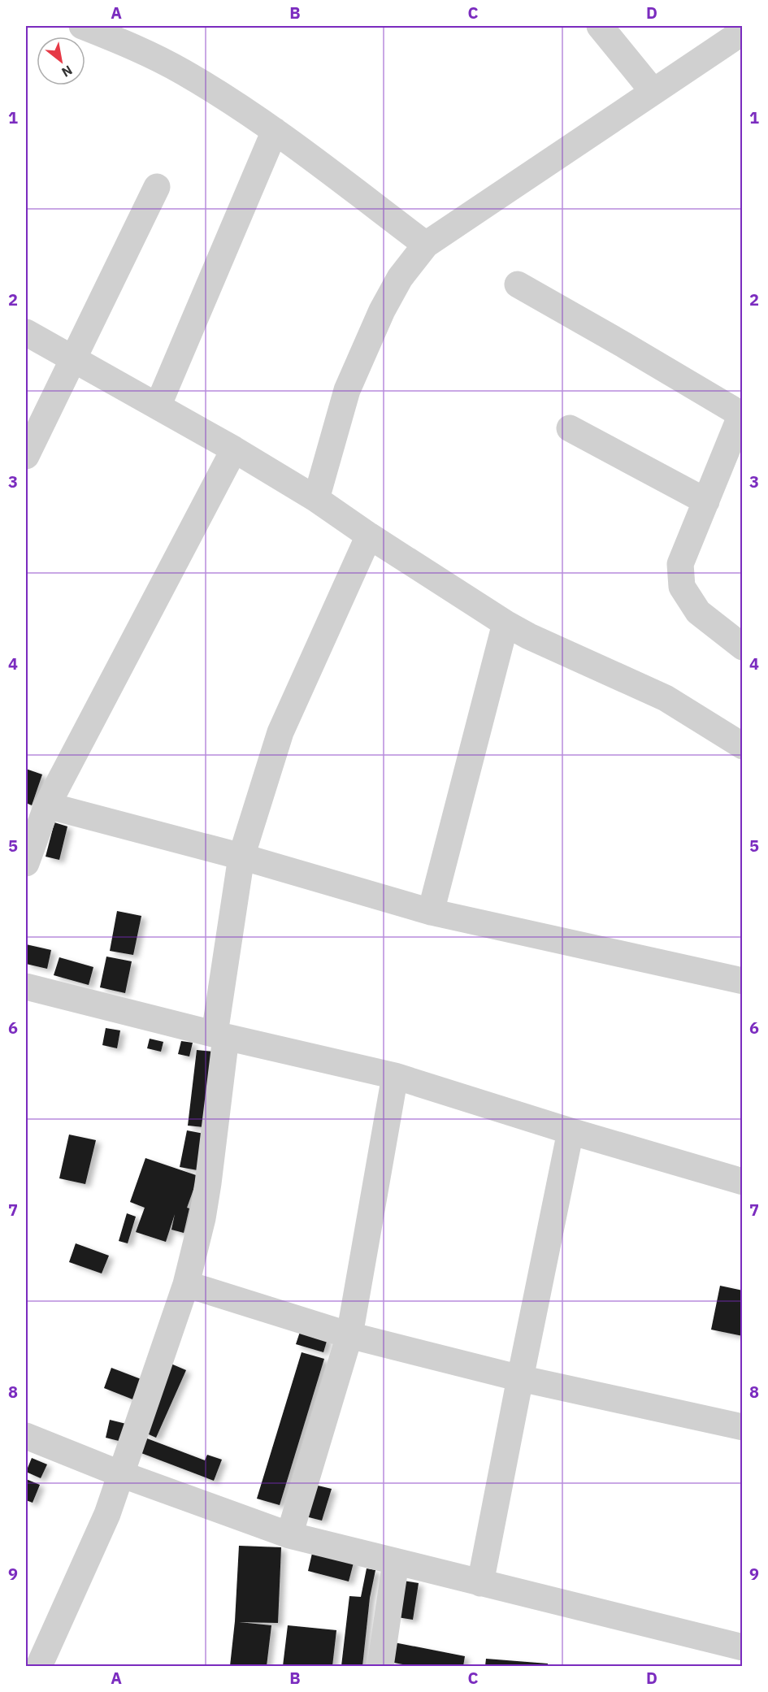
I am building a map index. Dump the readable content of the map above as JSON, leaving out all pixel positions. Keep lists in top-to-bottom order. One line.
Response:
{"north":"bottom right","grid":{"columns":["A","B","C","D"],"rows":["1","2","3","4","5","6","7","8","9"]}}
